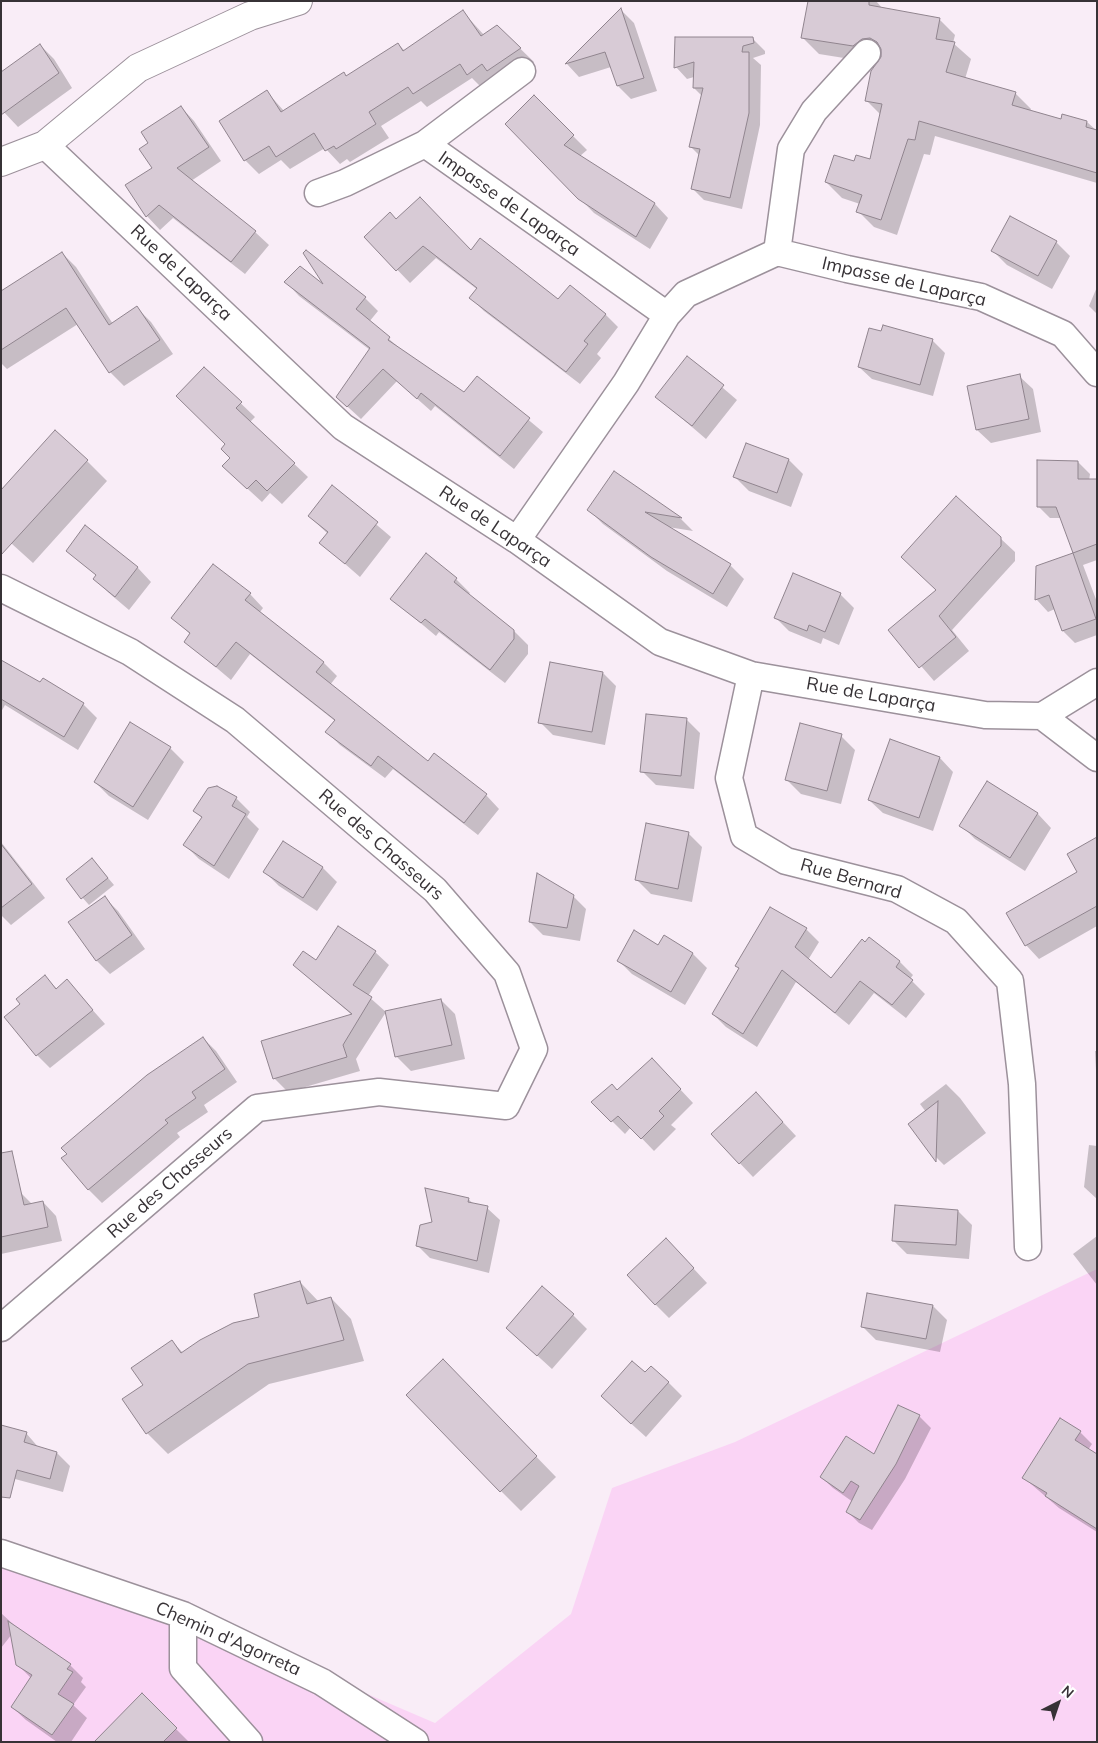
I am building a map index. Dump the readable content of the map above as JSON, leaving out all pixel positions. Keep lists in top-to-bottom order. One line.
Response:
{"streets":{"street":["Impasse de Laparça","Rue de Laparça","Rue des Chasseurs","Rue Bernard","Chemin d'Agorreta"]},"crossings":[["Rue de Laparça","Rue Bernard"]],"north":"top right"}
